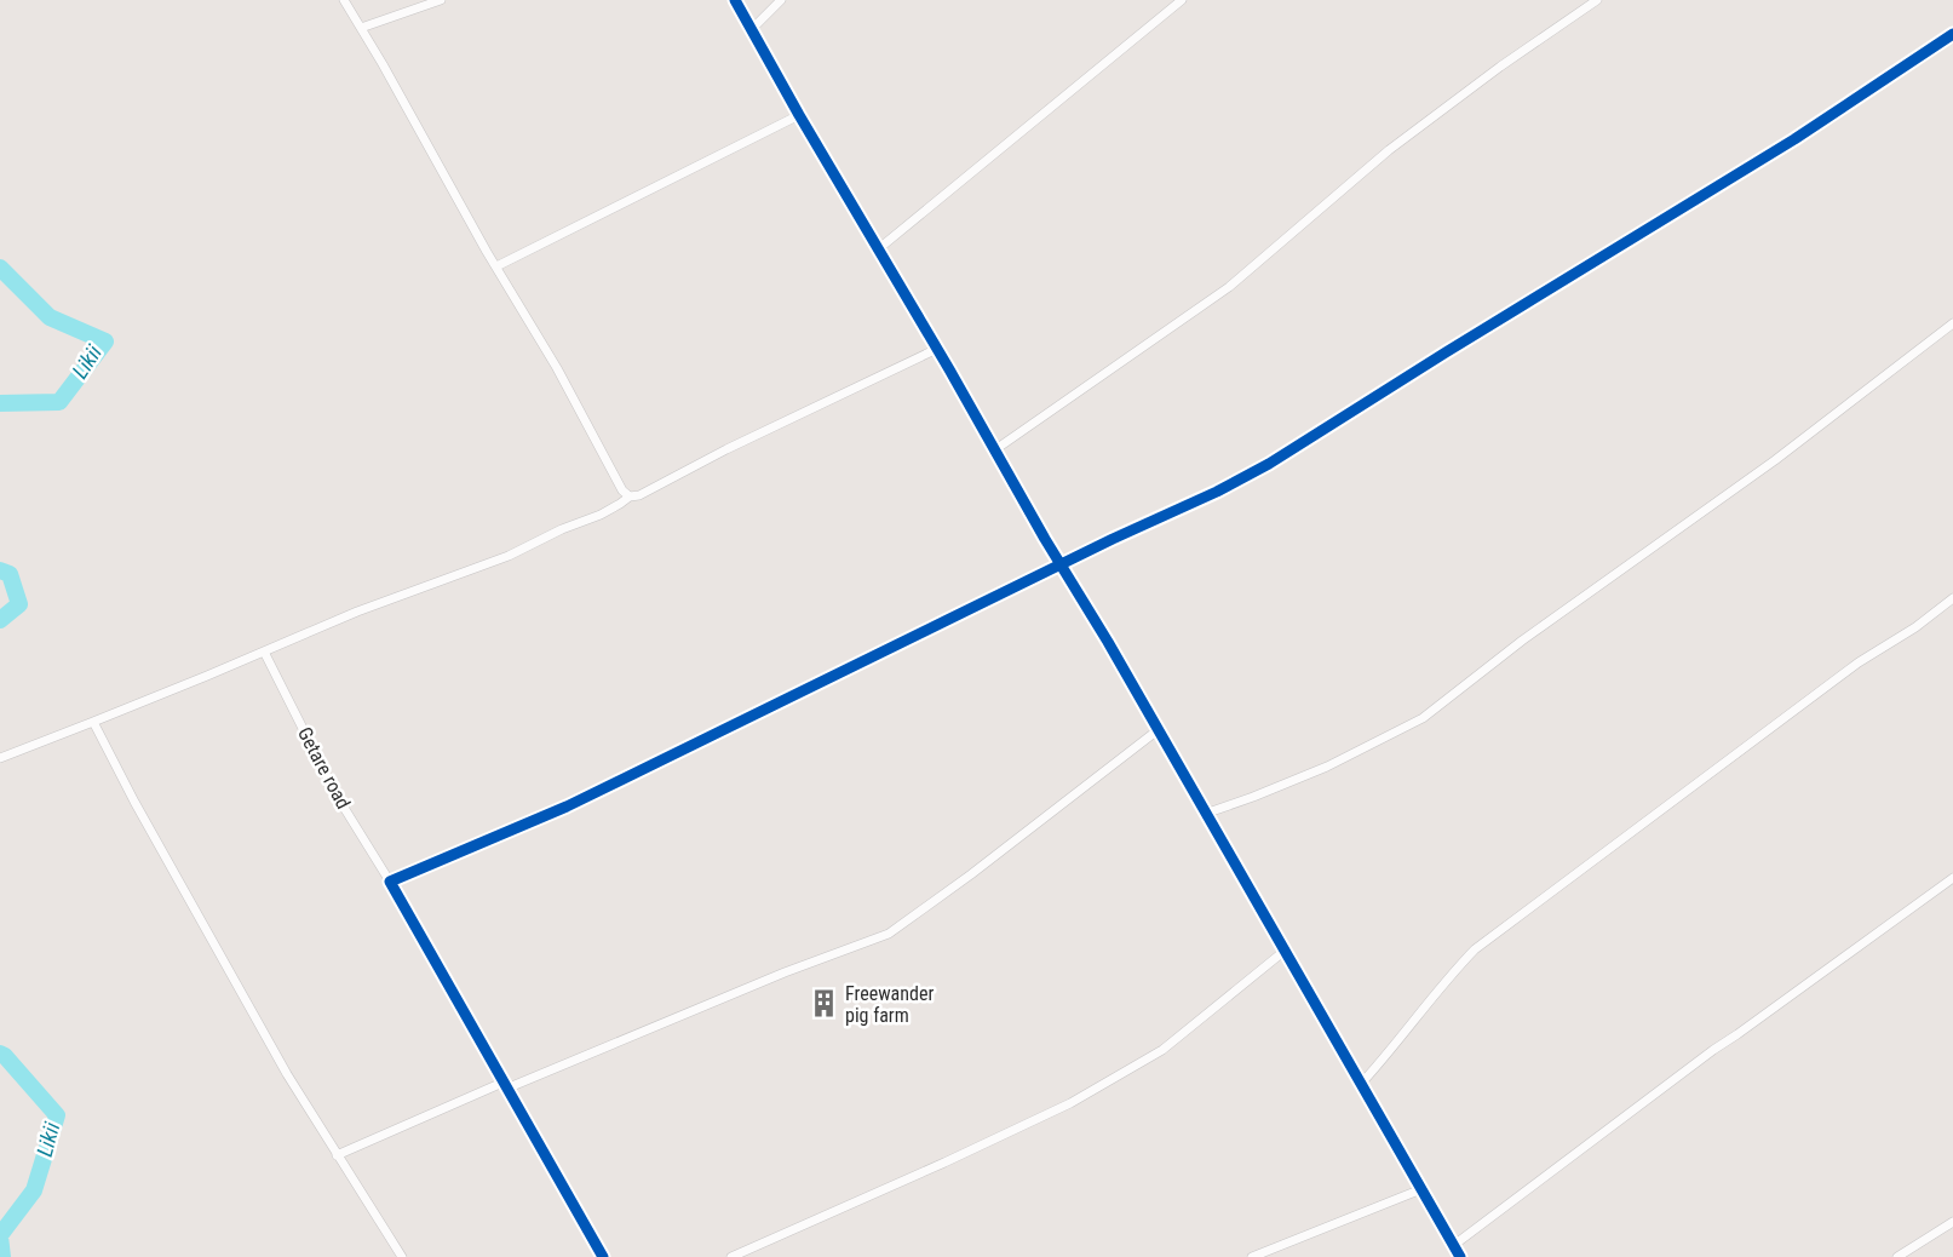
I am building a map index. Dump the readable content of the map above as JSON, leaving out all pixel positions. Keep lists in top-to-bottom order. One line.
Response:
{"streets":{"street":["Getare road"]},"water":["Likii"],"places":{"building":["Freewander pig farm"]}}
